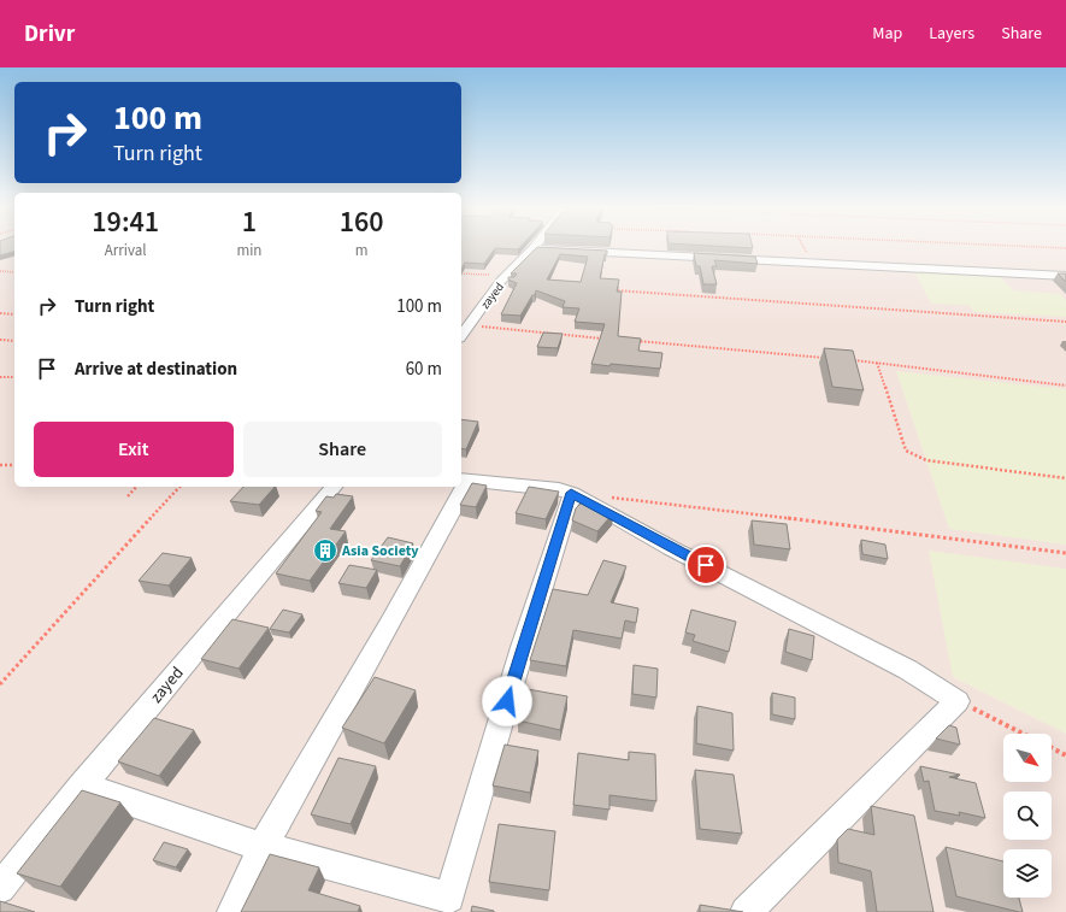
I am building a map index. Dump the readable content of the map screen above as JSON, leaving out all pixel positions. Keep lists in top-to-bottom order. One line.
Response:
{"streets":{"street":["zayed"]},"places":{"building":["Asia Society"]},"north":"bottom right","page":{"header":"Drivr","nav":["Map","Layers","Share"],"turn":["100 m","Turn right"],"eta":["19:41","Arrival","1","min","160","m"],"list":[{"name":"Turn right","value":"100 m"},{"name":"Arrive at destination","value":"60 m"}],"buttons":["Exit","Share"]}}
